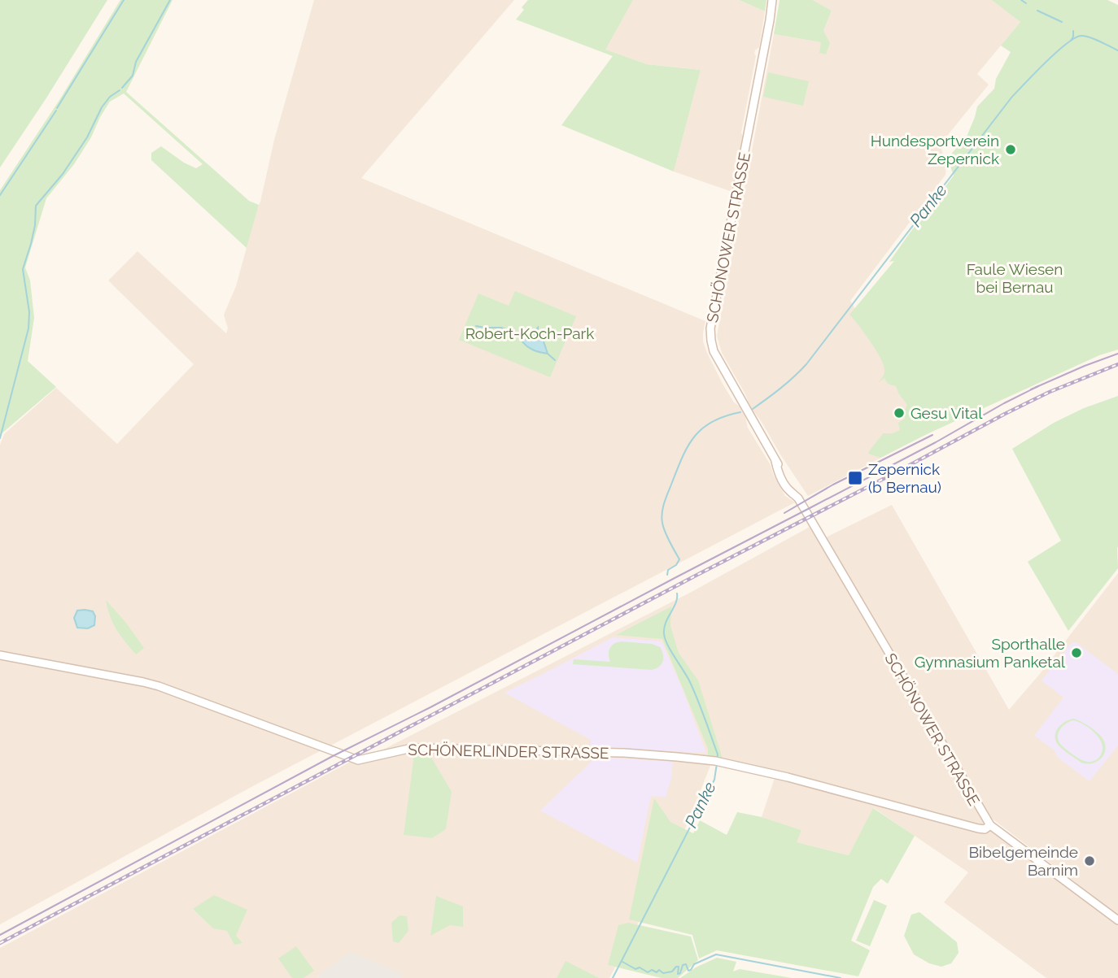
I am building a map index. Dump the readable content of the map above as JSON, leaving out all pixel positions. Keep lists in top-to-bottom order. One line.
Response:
{"streets":{"street":["SCHÖNOWER STRASSE","SCHÖNERLINDER STRASSE"]},"crossings":[["SCHÖNOWER STRASSE","SCHÖNERLINDER STRASSE"]],"water":["Panke"],"parks":["Faule Wiesen bei Bernau","Robert-Koch-Park"],"places":{"other":["Hundesportverein Zepernick","Gesu Vital","Sporthalle Gymnasium Panketal","Bibelgemeinde Barnim"],"transit":["Zepernick (b Bernau)"]}}
